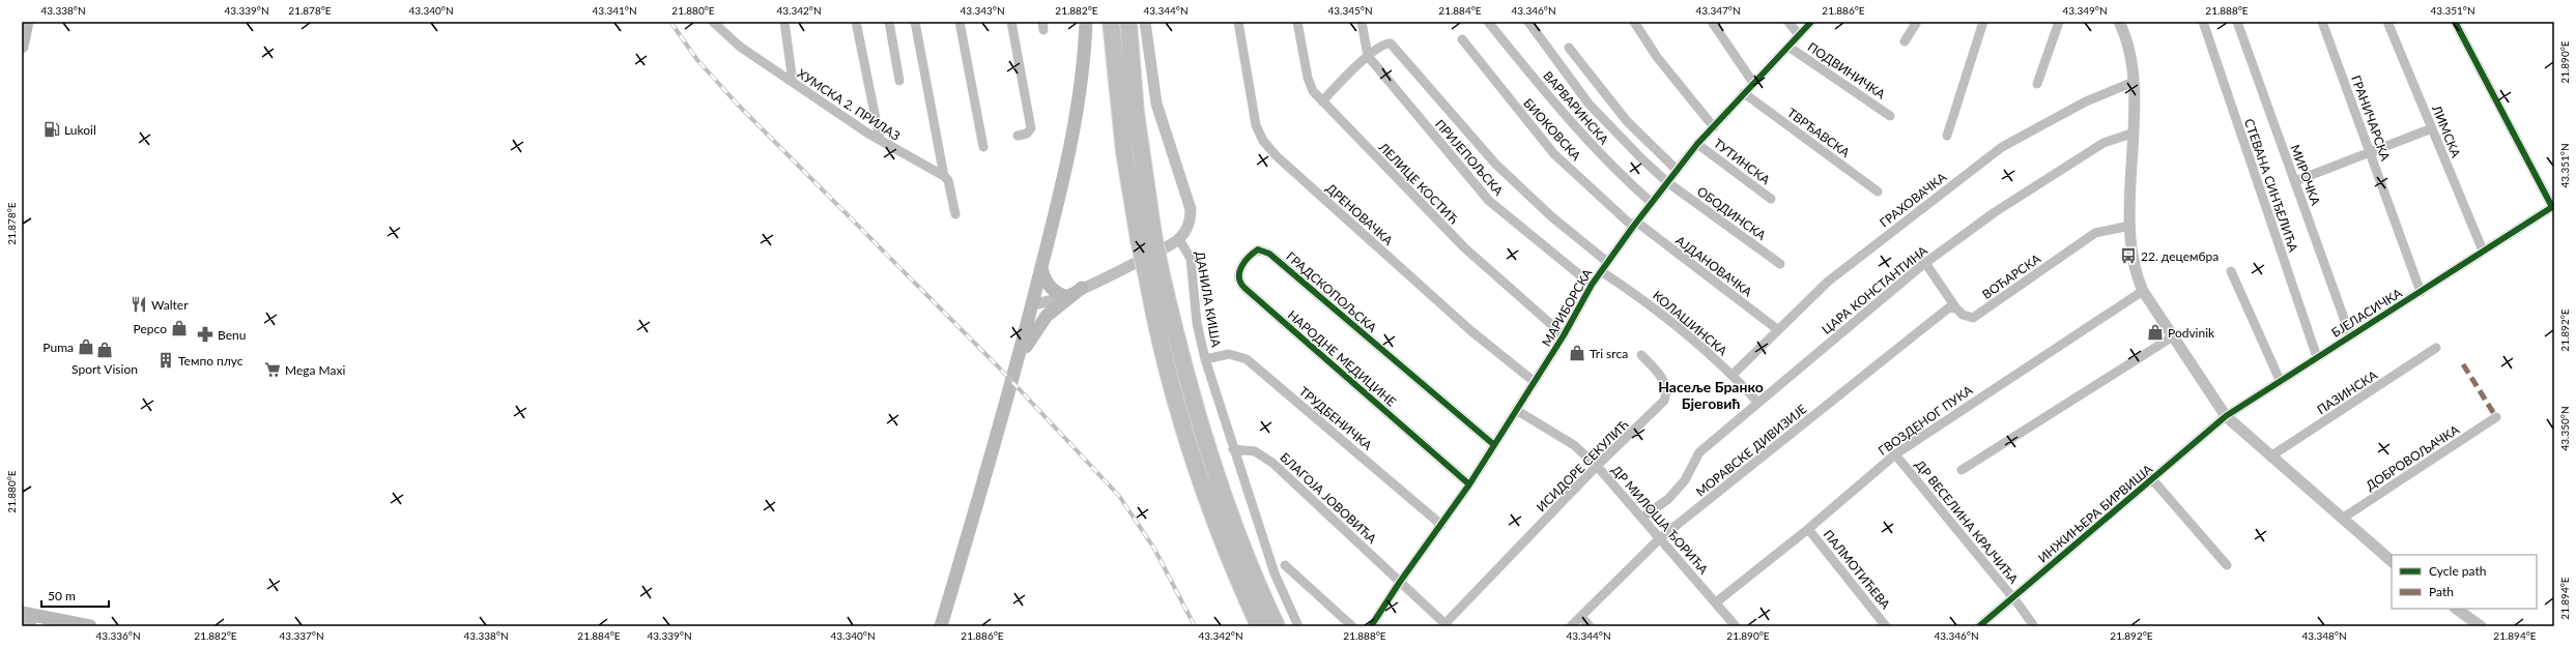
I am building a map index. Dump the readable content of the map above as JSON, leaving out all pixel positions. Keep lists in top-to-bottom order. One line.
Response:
{"streets":{"street":["ПОДВИНИЧКА","ХУМСКА 2. ПРИЛАЗ","ВАРВАРИНСКА","ГРАНИЧАРСКА","БИОКОВСКА","ЛИМСКА","ТВРЂАВСКА","ПРИЈЕПОЉСКА","ТУТИНСКА","МИРОЧКА","ЛЕЛИЦЕ КОСТИЋ","СТЕВАНА СИНЂЕЛИЋА","ГРАХОВАЧКА","ОБОДИНСКА","ДРЕНОВАЧКА","АЈДАНОВАЧКА","ВОЋАРСКА","ЦАРА КОНСТАНТИНА","ГРАДСКОПОЉСКА","ДАНИЛА КИША","МАРИБОРСКА","БЈЕЛАСИЧКА","КОЛАШИНСКА","НАРОДНЕ МЕДИЦИНЕ","ПАЗИНСКА","ТРУДБЕНИЧКА","ГВОЗДЕНОГ ПУКА","МОРАВСКЕ ДИВИЗИЈЕ","ДОБРОВОЉАЧКА","ИСИДОРЕ СЕКУЛИЋ","БЛАГОЈА ЈОВОВИЋА","ИНЖИЊЕРА БИРВИША","ДР МИЛОША ЂОРИЋА","ДР ВЕСЕЛИНА КРАЈЧИЋА","ПАЛМОТИЋЕВА"]},"crossings":[["ПОДВИНИЧКА","МАРИБОРСКА"],["ВАРВАРИНСКА","МАРИБОРСКА"],["ГРАНИЧАРСКА","БЈЕЛАСИЧКА"],["БИОКОВСКА","АЈДАНОВАЧКА"],["БИОКОВСКА","МАРИБОРСКА"],["ЛИМСКА","БЈЕЛАСИЧКА"],["ТВРЂАВСКА","МАРИБОРСКА"],["ПРИЈЕПОЉСКА","МАРИБОРСКА"],["ТУТИНСКА","МАРИБОРСКА"],["МИРОЧКА","БЈЕЛАСИЧКА"],["ЛЕЛИЦЕ КОСТИЋ","МАРИБОРСКА"],["СТЕВАНА СИНЂЕЛИЋА","БЈЕЛАСИЧКА"],["ГРАХОВАЧКА","АЈДАНОВАЧКА"],["ГРАХОВАЧКА","КОЛАШИНСКА"],["ОБОДИНСКА","МАРИБОРСКА"],["ДРЕНОВАЧКА","МАРИБОРСКА"],["АЈДАНОВАЧКА","МАРИБОРСКА"],["ВОЋАРСКА","ЦАРА КОНСТАНТИНА"],["ВОЋАРСКА","МОРАВСКЕ ДИВИЗИЈЕ"],["ЦАРА КОНСТАНТИНА","КОЛАШИНСКА"],["ЦАРА КОНСТАНТИНА","ДР МИЛОША ЂОРИЋА"],["ГРАДСКОПОЉСКА","МАРИБОРСКА"],["ГРАДСКОПОЉСКА","НАРОДНЕ МЕДИЦИНЕ"],["ДАНИЛА КИША","ТРУДБЕНИЧКА"],["ДАНИЛА КИША","БЛАГОЈА ЈОВОВИЋА"],["МАРИБОРСКА","КОЛАШИНСКА"],["МАРИБОРСКА","НАРОДНЕ МЕДИЦИНЕ"],["МАРИБОРСКА","ТРУДБЕНИЧКА"],["МАРИБОРСКА","БЛАГОЈА ЈОВОВИЋА"],["МАРИБОРСКА","ДР МИЛОША ЂОРИЋА"],["БЈЕЛАСИЧКА","ИНЖИЊЕРА БИРВИША"],["ГВОЗДЕНОГ ПУКА","ДР МИЛОША ЂОРИЋА"],["ГВОЗДЕНОГ ПУКА","ДР ВЕСЕЛИНА КРАЈЧИЋА"],["ГВОЗДЕНОГ ПУКА","ПАЛМОТИЋЕВА"],["МОРАВСКЕ ДИВИЗИЈЕ","ДР МИЛОША ЂОРИЋА"],["ИСИДОРЕ СЕКУЛИЋ","БЛАГОЈА ЈОВОВИЋА"],["ИСИДОРЕ СЕКУЛИЋ","ДР МИЛОША ЂОРИЋА"],["ИНЖИЊЕРА БИРВИША","ДР ВЕСЕЛИНА КРАЈЧИЋА"]],"districts":["Насеље Бранко Бјеговић"],"places":{"fuel station":["Lukoil"],"bus stop":["22. децембра"],"restaurant":["Walter"],"shop":["Pepco","Podvinik","Puma","Sport Vision","Tri srca"],"pharmacy":["Benu"],"building":["Темпо плус"],"supermarket":["Mega Maxi"]},"legend":["Cycle path","Path"],"scale_bar":"50 m","coordinates":["43.338°N","43.339°N","21.878°E","43.340°N","43.341°N","21.880°E","43.342°N","43.343°N","21.882°E","43.344°N","43.345°N","21.884°E","43.346°N","43.347°N","21.886°E","43.349°N","21.888°E","43.351°N","21.890°E","21.892°E","43.350°N","21.894°E","43.336°N","43.337°N","43.348°N"]}
